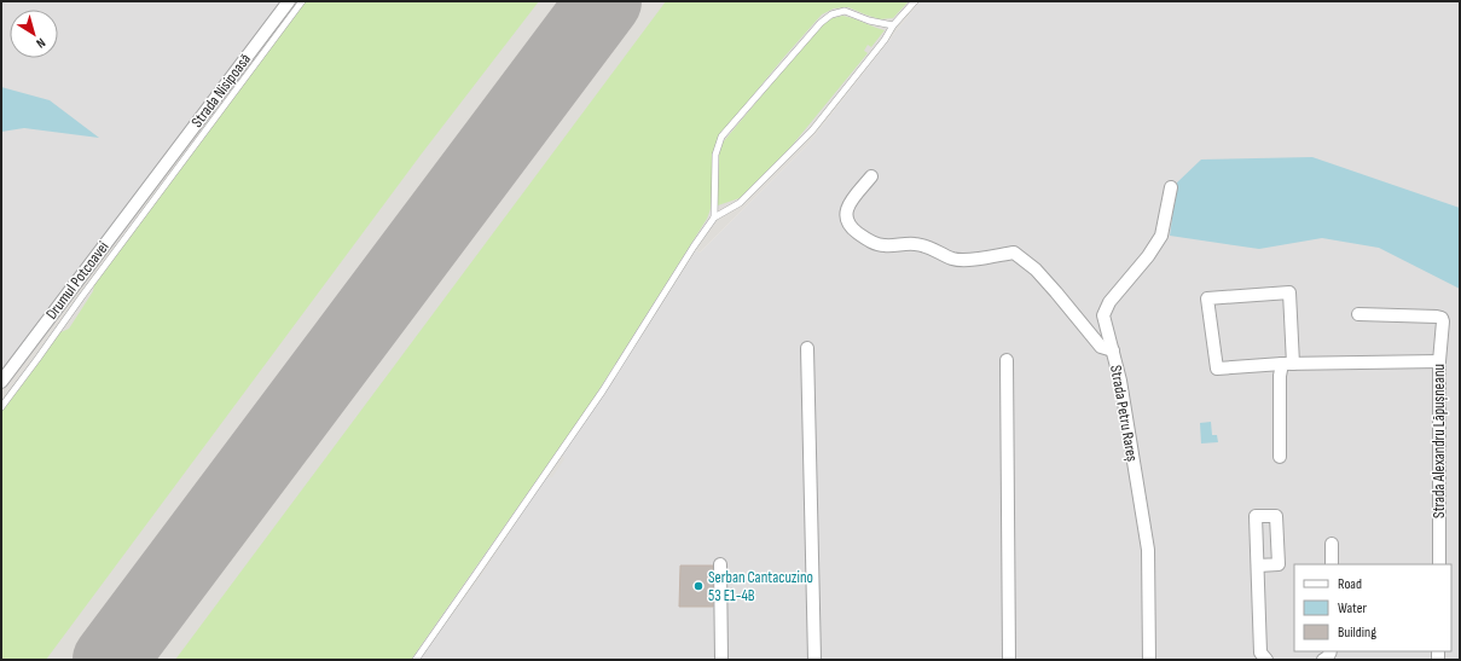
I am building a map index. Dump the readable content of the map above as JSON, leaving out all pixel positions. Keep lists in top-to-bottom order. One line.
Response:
{"streets":{"street":["Strada Nisipoasă","Drumul Potcoavei","Strada Petru Rareș","Strada Alexandru Lăpușneanu"]},"crossings":[["Strada Nisipoasă","Drumul Potcoavei"]],"places":["Serban Cantacuzino 53 E1-4B"],"legend":["Road","Water","Building"],"north":"bottom right"}
